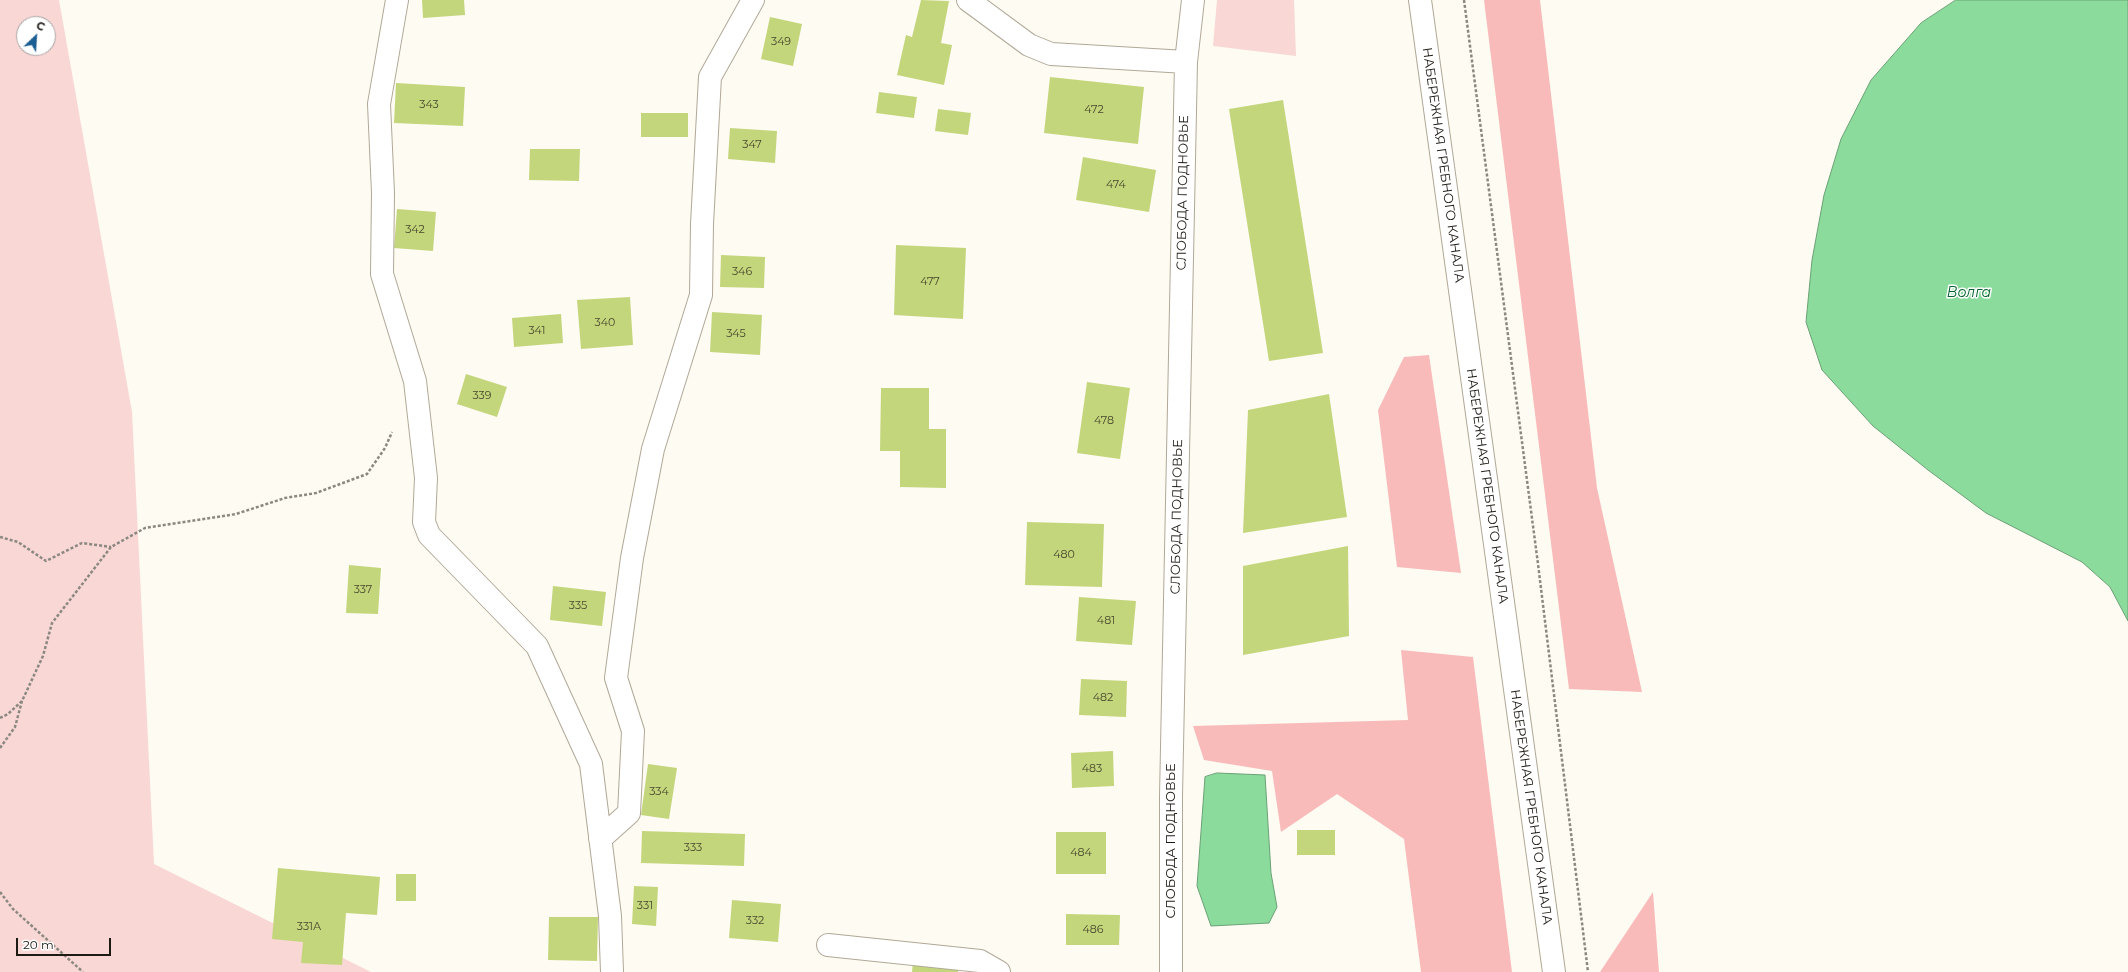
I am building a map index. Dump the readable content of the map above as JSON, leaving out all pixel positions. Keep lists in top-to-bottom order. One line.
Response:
{"streets":{"street":["НАБЕРЕЖНАЯ ГРЕБНОГО КАНАЛА","СЛОБОДА ПОДНОВЬЕ"]},"water":["Волга"],"house_numbers":["349","343","472","347","474","342","346","477","340","341","345","339","478","480","337","335","481","482","483","334","333","484","331","332","331А","486"],"scale_bar":"20 m","north":"top right"}
